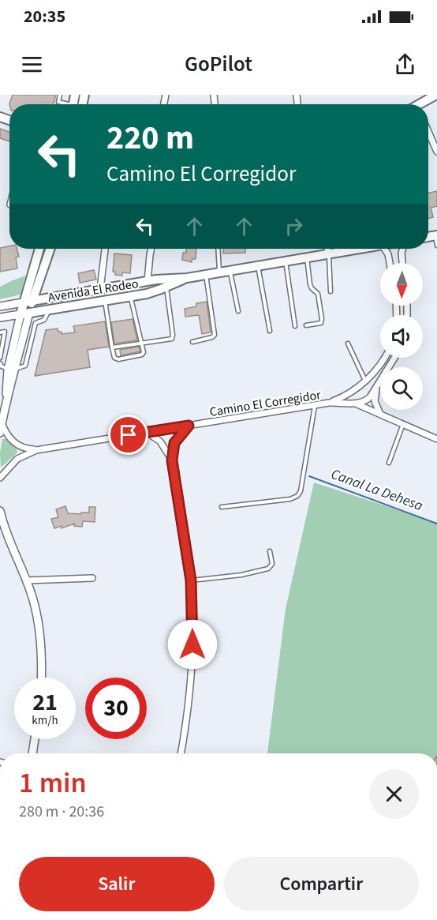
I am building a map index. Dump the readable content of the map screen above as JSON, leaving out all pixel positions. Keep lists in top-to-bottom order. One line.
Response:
{"streets":{"main road":["Avenida El Rodeo"],"street":["Camino El Corregidor"]},"water":["Canal La Dehesa"],"north":"bottom","page":{"status":"20:35","header":"GoPilot","turn":["220 m","Camino El Corregidor"],"speed":"21 km/h","limit":"30","heading":["1 min","280 m · 20:36"],"buttons":["Salir","Compartir"]}}
